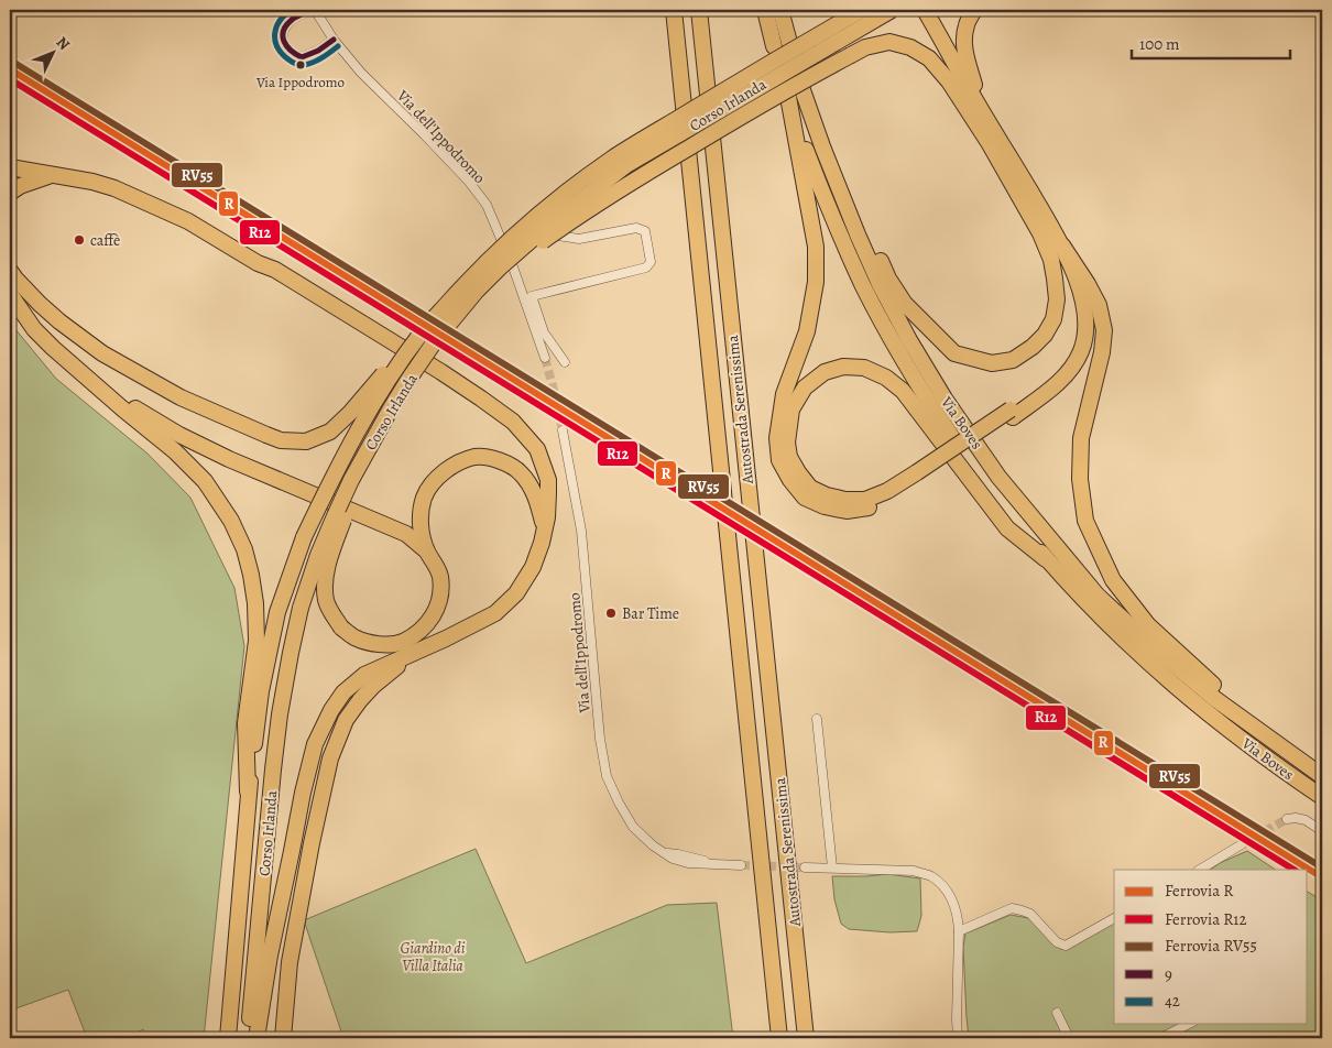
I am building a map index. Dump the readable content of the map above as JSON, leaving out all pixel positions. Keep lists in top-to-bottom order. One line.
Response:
{"streets":{"highway":["Corso Irlanda","Autostrada Serenissima","Via Boves"],"street":["Via dell'Ippodromo"]},"parks":["Giardino di Villa Italia"],"places":["Via Ippodromo","caffè","Bar Time"],"lines":["transit line 9","transit line 42","rail line RV55","rail line R","rail line R12"],"legend":["Ferrovia R","Ferrovia R12","Ferrovia RV55","9","42"],"scale_bar":"100 m","north":"top right"}
